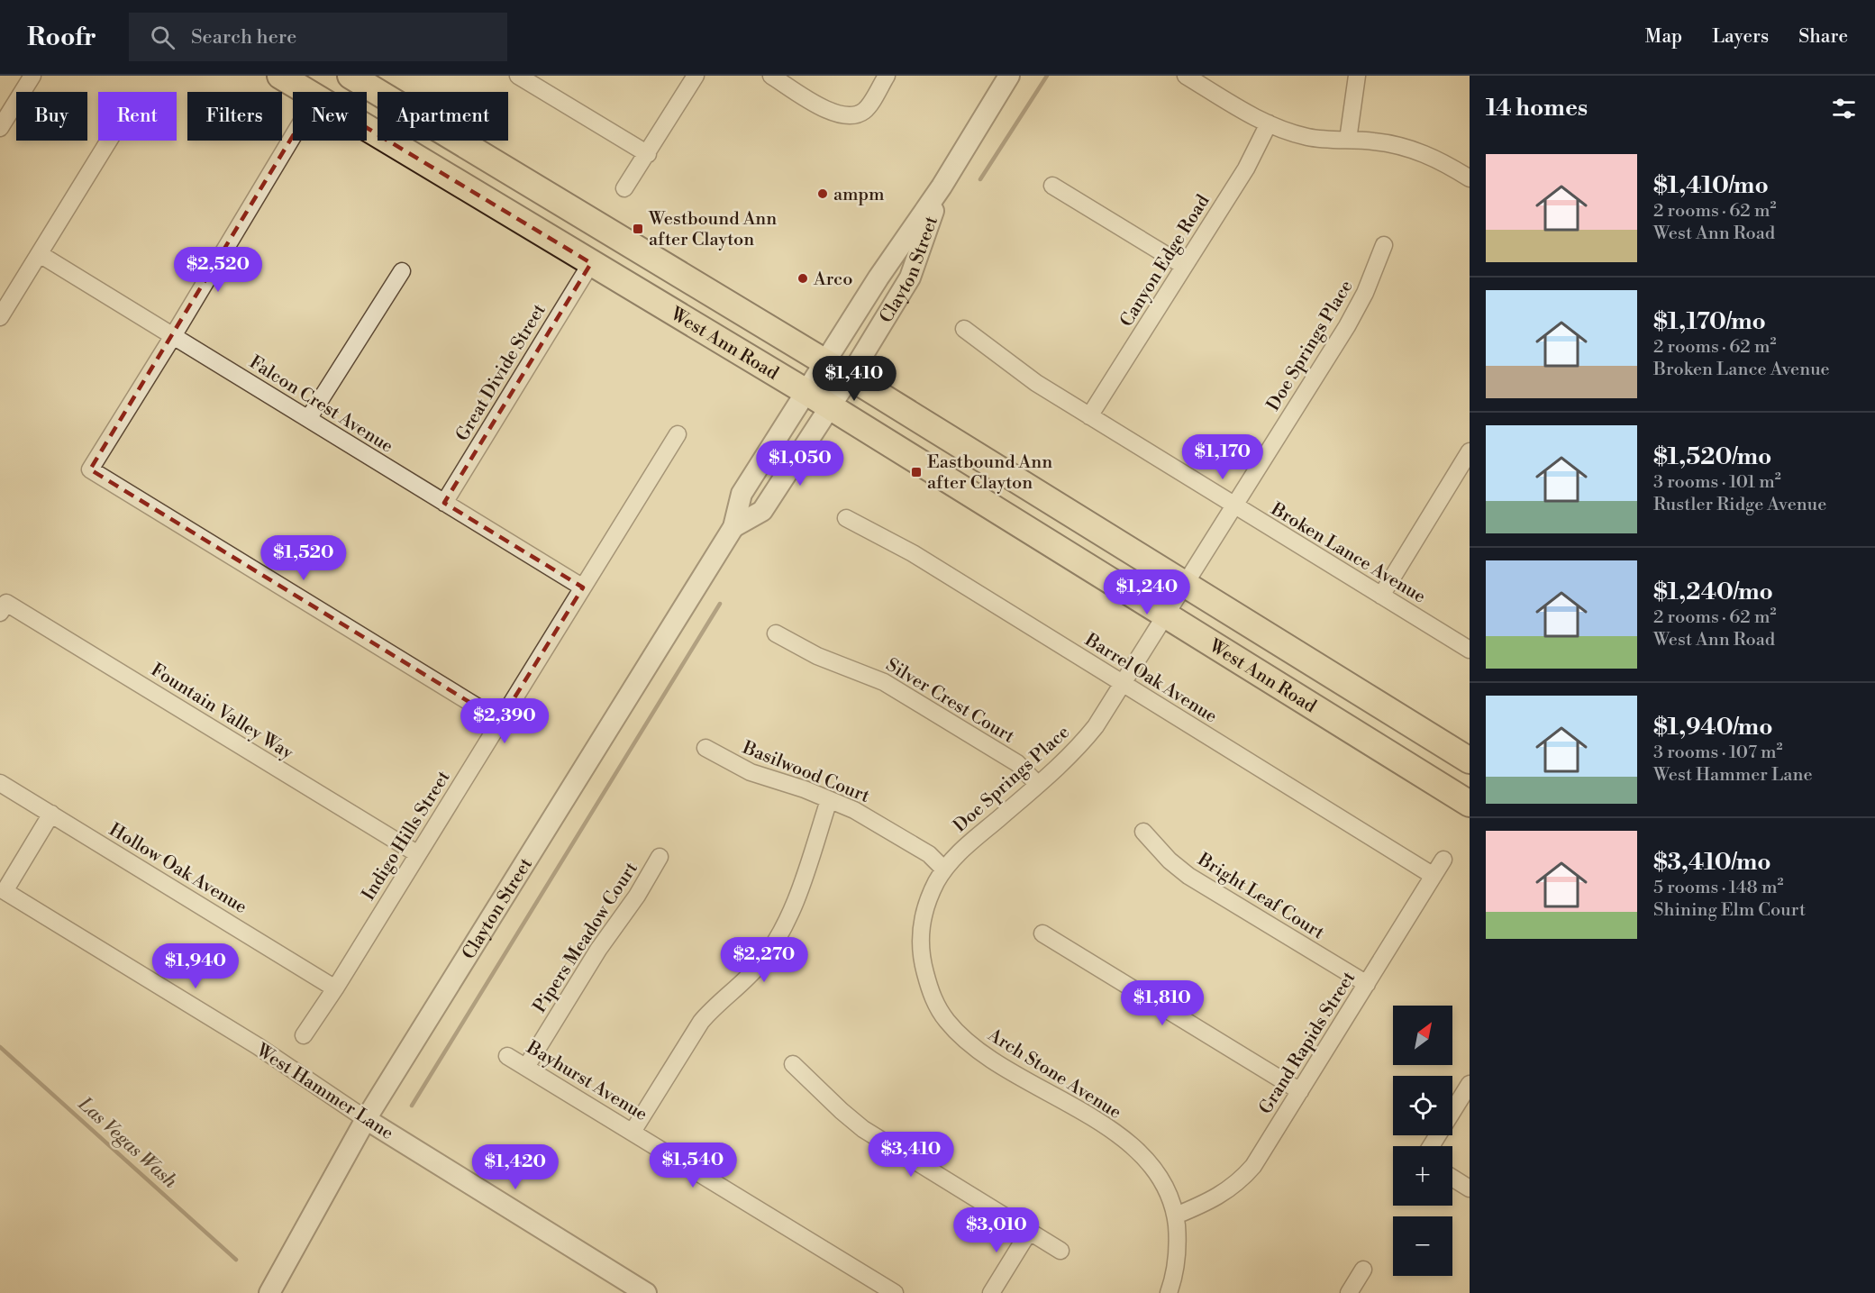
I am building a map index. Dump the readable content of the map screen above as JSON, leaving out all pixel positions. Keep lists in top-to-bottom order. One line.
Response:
{"streets":{"main road":["West Ann Road"],"street":["Canyon Edge Road","Clayton Street","Doe Springs Place","Great Divide Street","Falcon Crest Avenue","Broken Lance Avenue","Barrel Oak Avenue","Silver Crest Court","Fountain Valley Way","Basilwood Court","Indigo Hills Street","Hollow Oak Avenue","Bright Leaf Court","Pipers Meadow Court","Grand Rapids Street","Arch Stone Avenue","Bayhurst Avenue","West Hammer Lane"]},"crossings":[["Canyon Edge Road","Broken Lance Avenue"],["Clayton Street","West Ann Road"],["Clayton Street","West Hammer Lane"],["West Ann Road","Doe Springs Place"],["West Ann Road","Great Divide Street"],["Doe Springs Place","Broken Lance Avenue"],["Doe Springs Place","Barrel Oak Avenue"],["Doe Springs Place","Silver Crest Court"],["Doe Springs Place","Basilwood Court"],["Doe Springs Place","Arch Stone Avenue"],["Great Divide Street","Falcon Crest Avenue"],["Falcon Crest Avenue","Indigo Hills Street"],["Barrel Oak Avenue","Grand Rapids Street"],["Fountain Valley Way","Indigo Hills Street"],["Indigo Hills Street","Hollow Oak Avenue"],["Hollow Oak Avenue","West Hammer Lane"],["Bright Leaf Court","Grand Rapids Street"],["Pipers Meadow Court","Bayhurst Avenue"],["Grand Rapids Street","Arch Stone Avenue"]],"water":["Las Vegas Wash"],"places":{"other":["ampm","Arco"],"transit":["Westbound Ann after Clayton","Eastbound Ann after Clayton"]},"north":"top right","page":{"header":"Roofr","search":"Search here","nav":["Map","Layers","Share"],"heading":"14 homes","chip":["Buy","Rent","Filters","New","Apartment"],"list":[{"name":"$1,410/mo","note":"2 rooms · 62 m² · West Ann Road"},{"name":"$1,170/mo","note":"2 rooms · 62 m² · Broken Lance Avenue"},{"name":"$1,520/mo","note":"3 rooms · 101 m² · Rustler Ridge Avenue"},{"name":"$1,240/mo","note":"2 rooms · 62 m² · West Ann Road"},{"name":"$1,940/mo","note":"3 rooms · 107 m² · West Hammer Lane"},{"name":"$3,410/mo","note":"5 rooms · 148 m² · Shining Elm Court"}],"price":["$2,520","$1,410","$1,170","$1,050","$1,520","$1,240","$2,390","$2,270","$1,940","$1,810","$3,410","$1,540","$1,420","$3,010"],"map_buttons":["+","−"]}}
